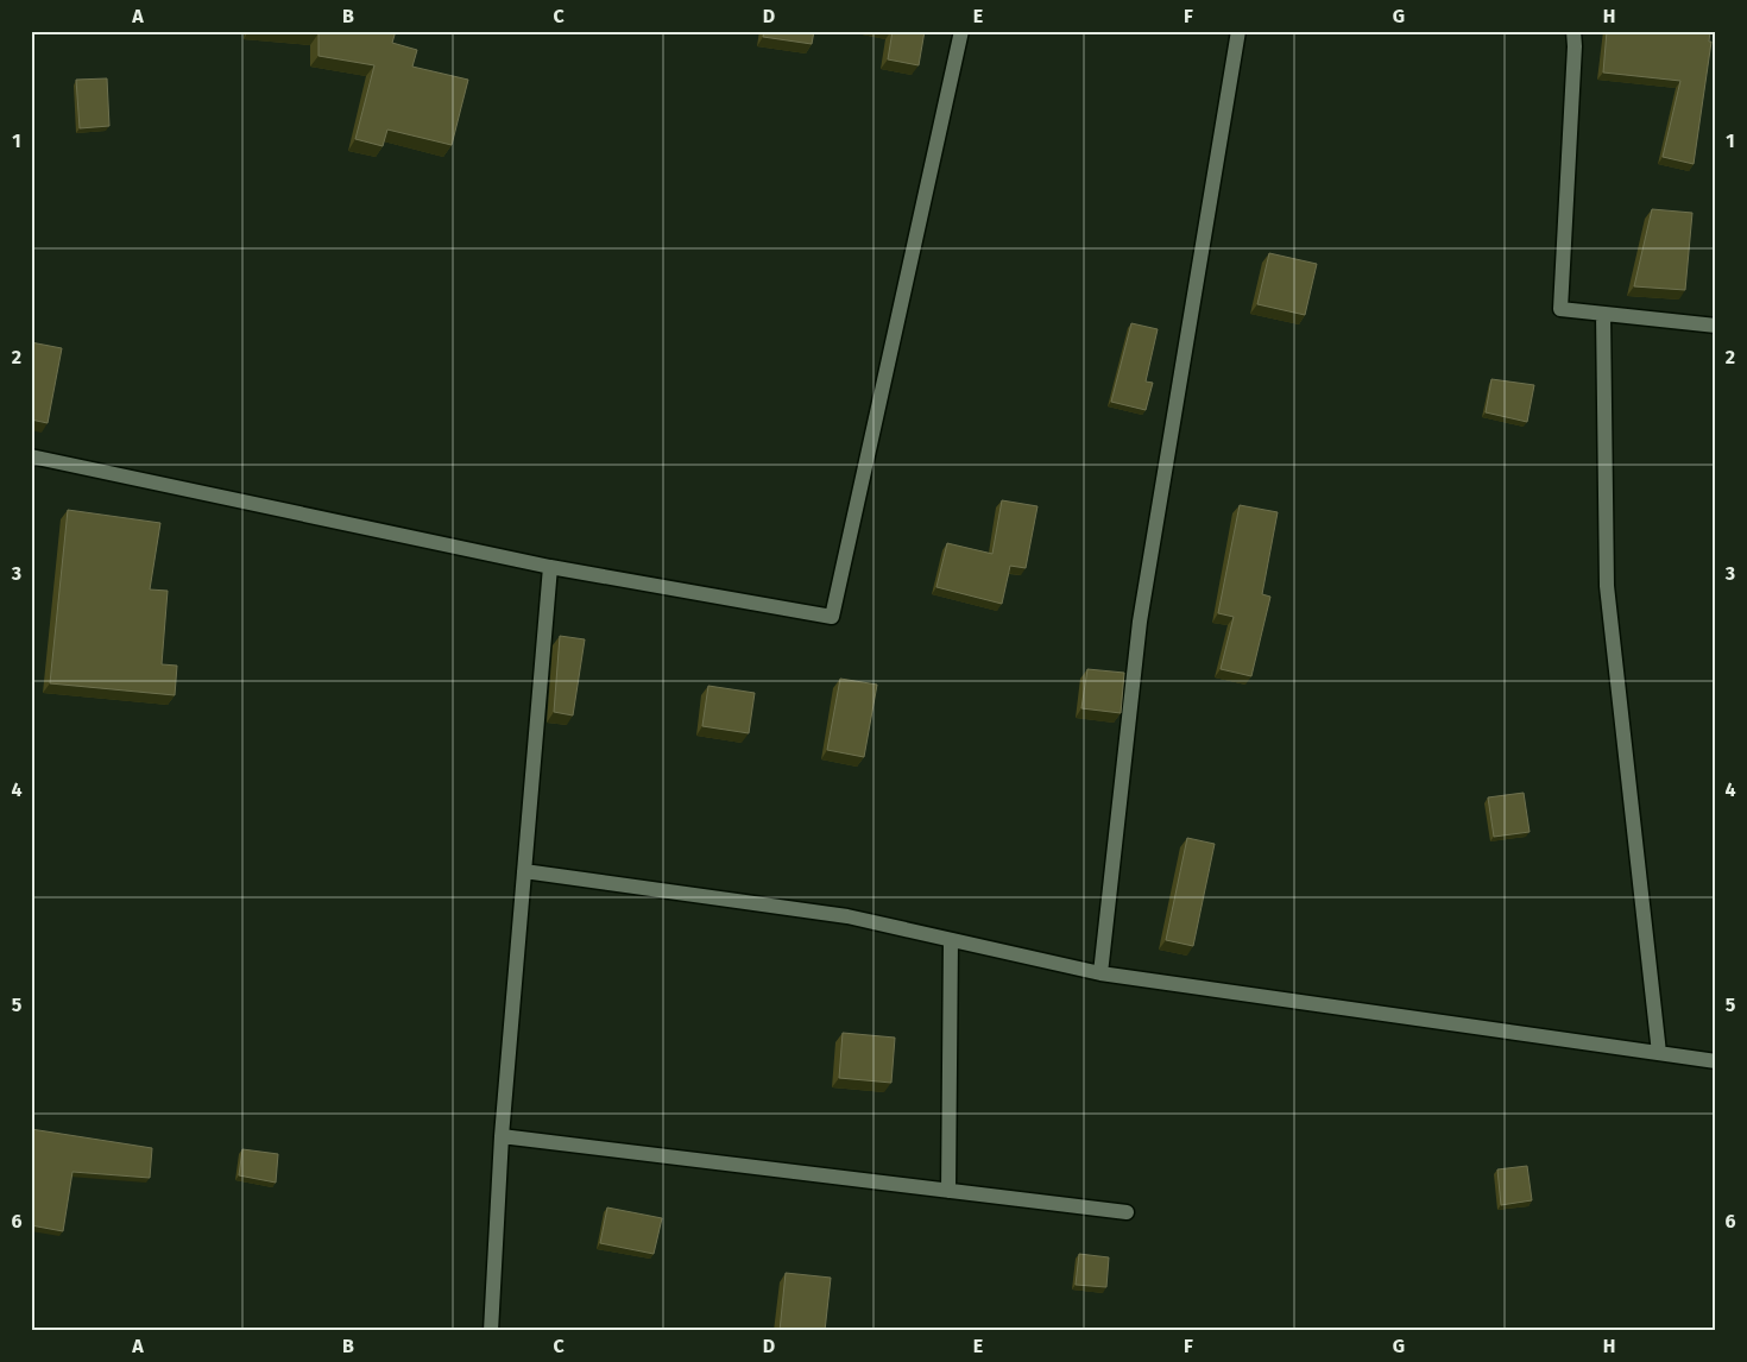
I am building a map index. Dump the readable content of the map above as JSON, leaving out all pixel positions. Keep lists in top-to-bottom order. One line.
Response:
{"grid":{"columns":["A","B","C","D","E","F","G","H"],"rows":["1","2","3","4","5","6"]}}
